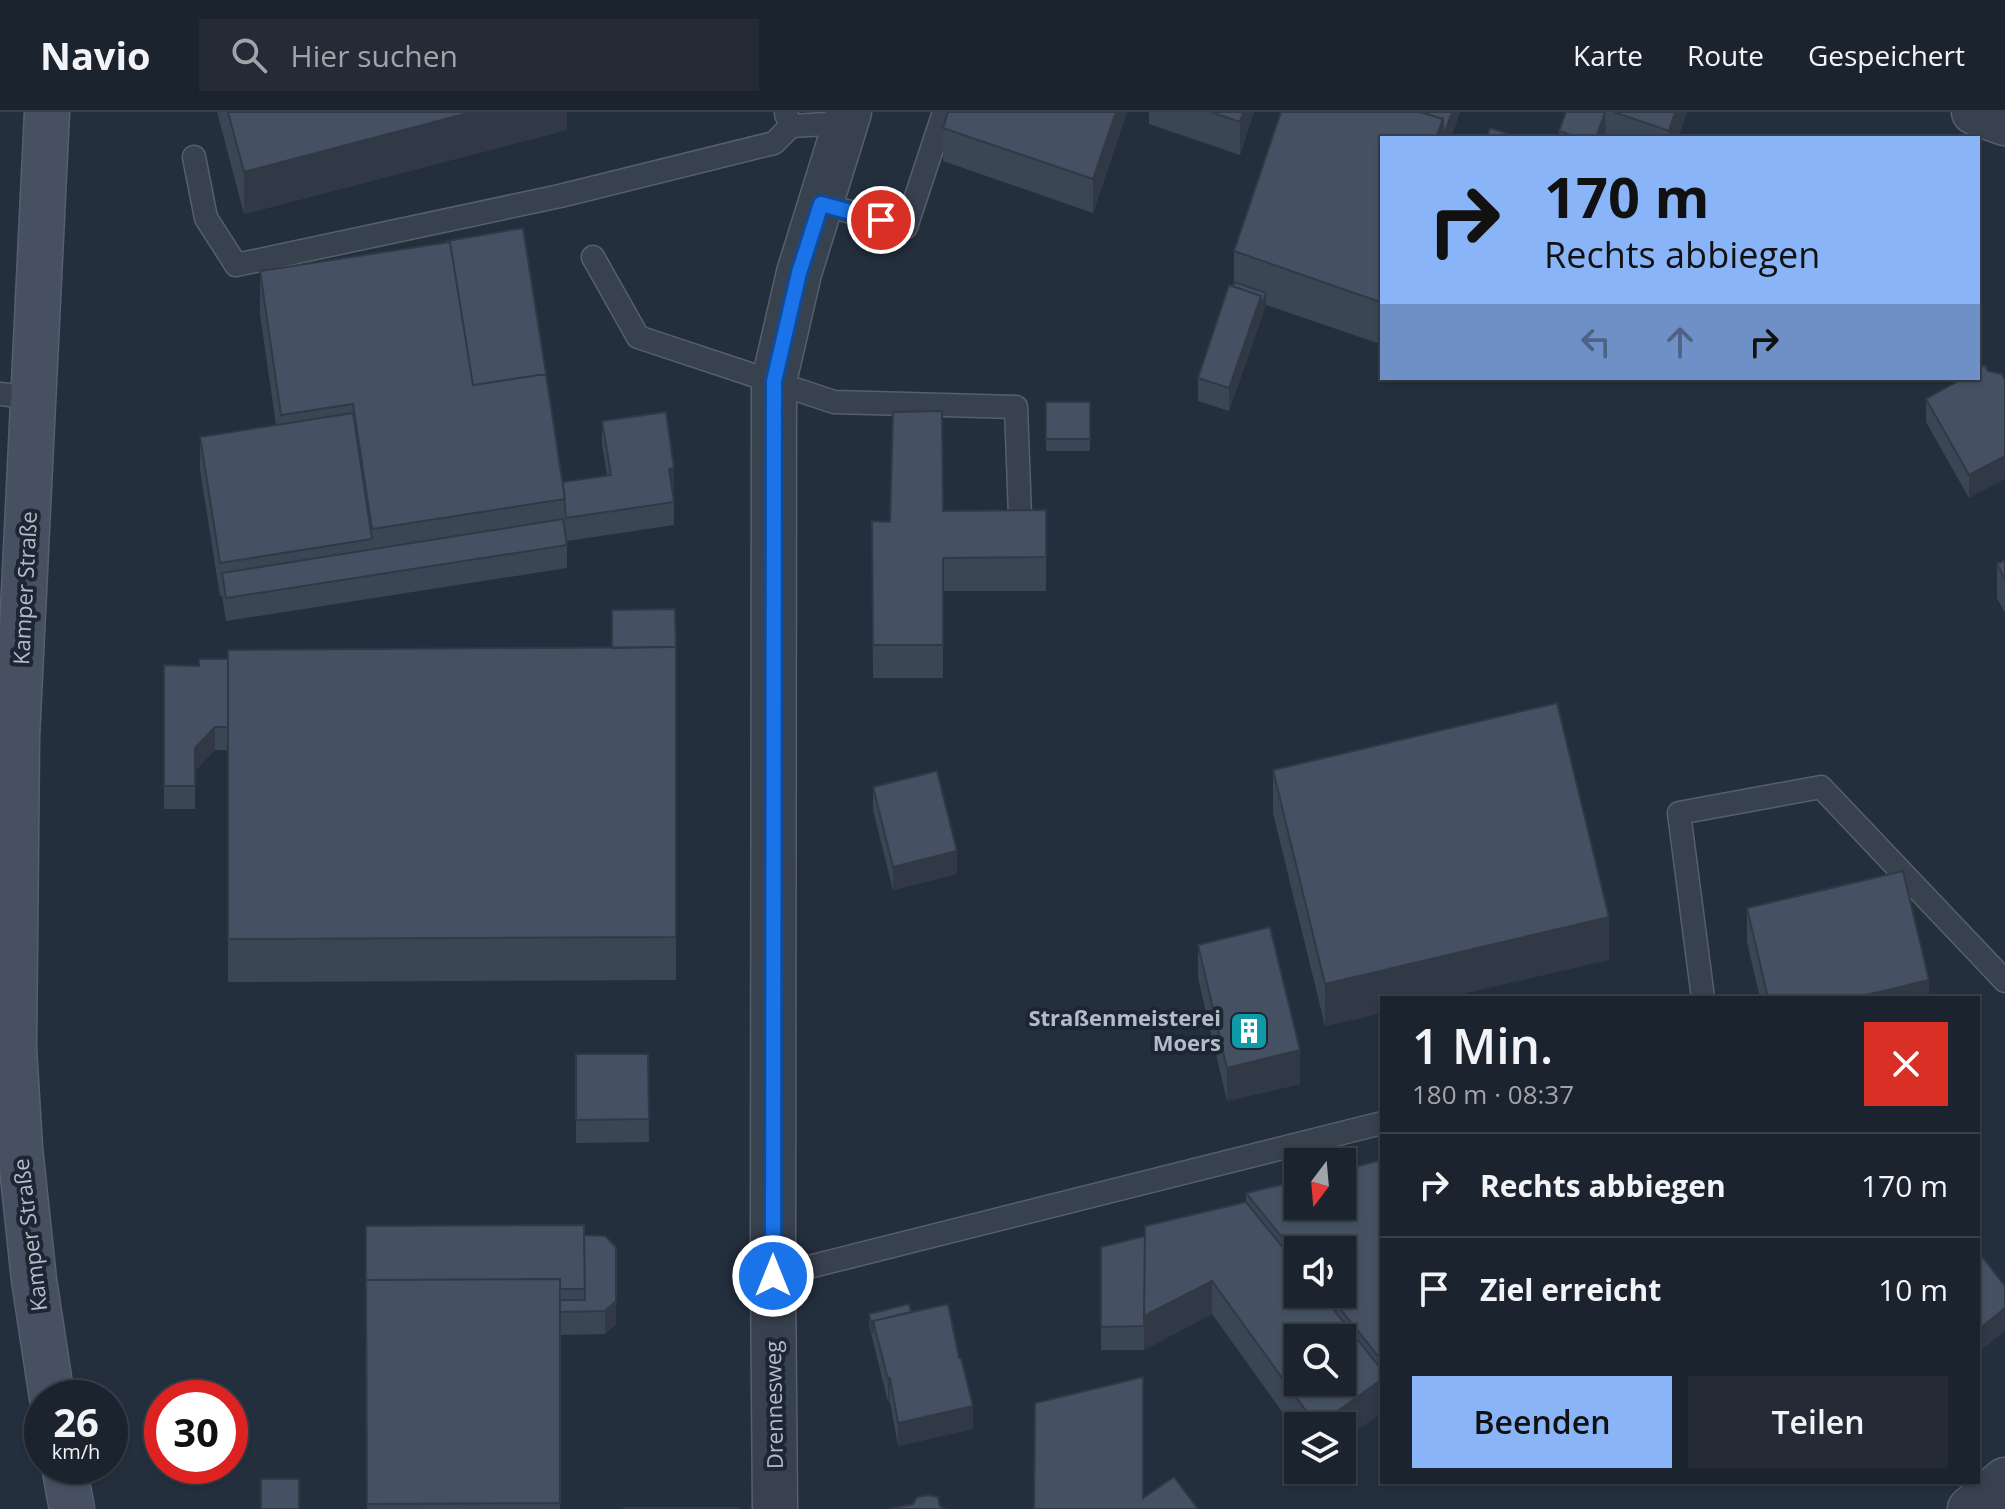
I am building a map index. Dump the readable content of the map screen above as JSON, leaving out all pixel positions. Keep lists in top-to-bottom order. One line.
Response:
{"streets":{"main road":["Kamper Straße"],"street":["Drennesweg"]},"places":{"building":["Straßenmeisterei Moers"]},"north":"bottom","page":{"header":"Navio","search":"Hier suchen","nav":["Karte","Route","Gespeichert"],"turn":["170 m","Rechts abbiegen"],"heading":["1 Min.","180 m · 08:37"],"list":[{"name":"Rechts abbiegen","value":"170 m"},{"name":"Ziel erreicht","value":"10 m"}],"buttons":["Beenden","Teilen"],"speed":"26 km/h","limit":"30"}}
